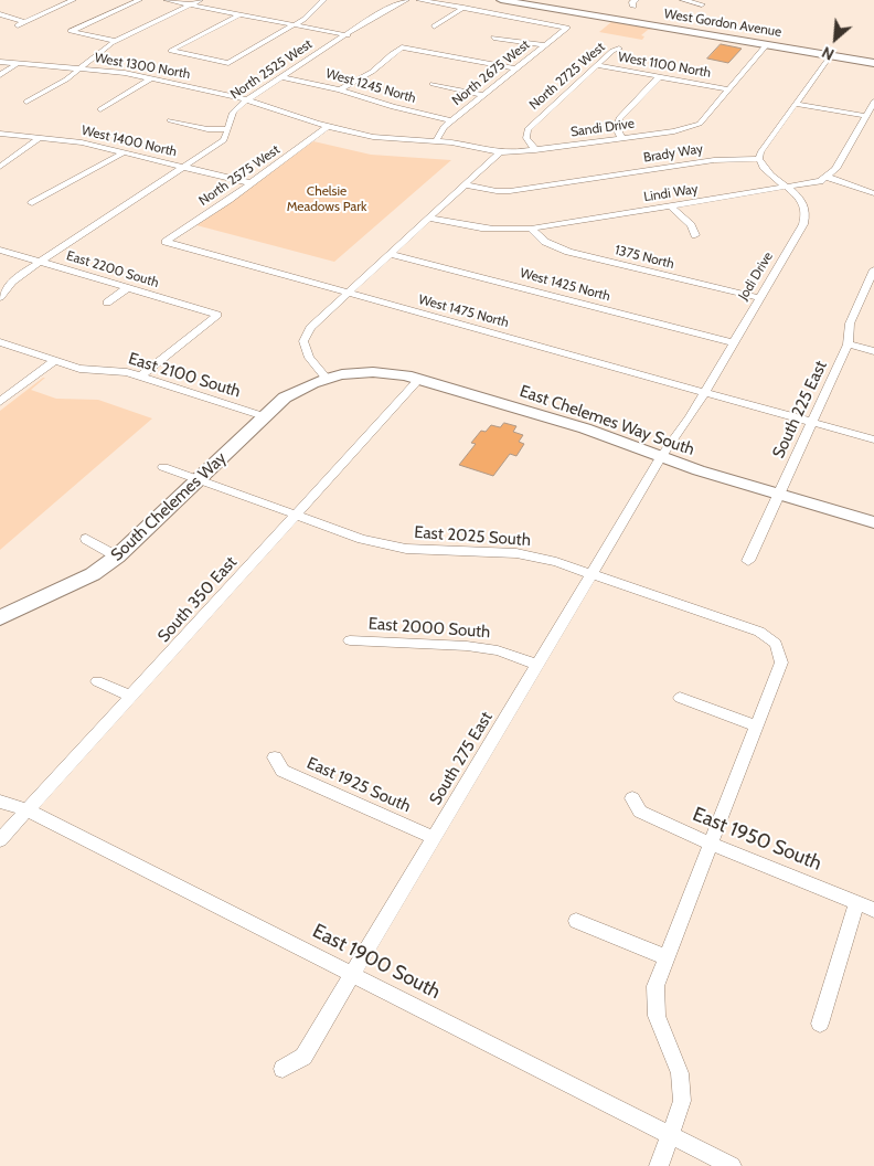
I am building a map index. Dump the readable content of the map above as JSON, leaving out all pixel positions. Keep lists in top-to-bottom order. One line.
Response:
{"streets":{"street":["West Gordon Avenue","West 1100 North","West 1300 North","North 2525 West","North 2675 West","North 2725 West","West 1245 North","Sandi Drive","West 1400 North","Brady Way","North 2575 West","Lindi Way","1375 North","East 2200 South","Jodi Drive","West 1425 North","West 1475 North","East 2100 South","South 225 East","East Chelemes Way South","South Chelemes Way","East 2025 South","South 350 East","East 2000 South","South 275 East","East 1925 South","East 1950 South","East 1900 South"]},"crossings":[["West Gordon Avenue","Sandi Drive"],["West 1100 North","North 2725 West"],["West 1100 North","Sandi Drive"],["West 1300 North","North 2525 West"],["West 1300 North","Sandi Drive"],["West 1300 North","North 2575 West"],["North 2525 West","West 1245 North"],["North 2525 West","West 1400 North"],["North 2525 West","East 2200 South"],["North 2675 West","West 1245 North"],["North 2675 West","Sandi Drive"],["North 2725 West","Sandi Drive"],["Sandi Drive","North 2575 West"],["West 1400 North","North 2575 West"],["Brady Way","Jodi Drive"],["North 2575 West","West 1475 North"],["Lindi Way","1375 North"],["Lindi Way","Jodi Drive"],["1375 North","Jodi Drive"],["East 2200 South","East 2100 South"],["Jodi Drive","West 1425 North"],["Jodi Drive","West 1475 North"],["Jodi Drive","East Chelemes Way South"],["Jodi Drive","South 275 East"],["West 1475 North","South 225 East"],["East 2100 South","South Chelemes Way"],["South 225 East","East Chelemes Way South"],["East Chelemes Way South","South Chelemes Way"],["East Chelemes Way South","South 350 East"],["East Chelemes Way South","South 275 East"],["South Chelemes Way","East 2025 South"],["East 2025 South","South 350 East"],["East 2025 South","South 275 East"],["South 350 East","East 1900 South"],["East 2000 South","South 275 East"],["South 275 East","East 1925 South"],["South 275 East","East 1900 South"]],"parks":["Chelsie Meadows Park"],"north":"bottom left"}
